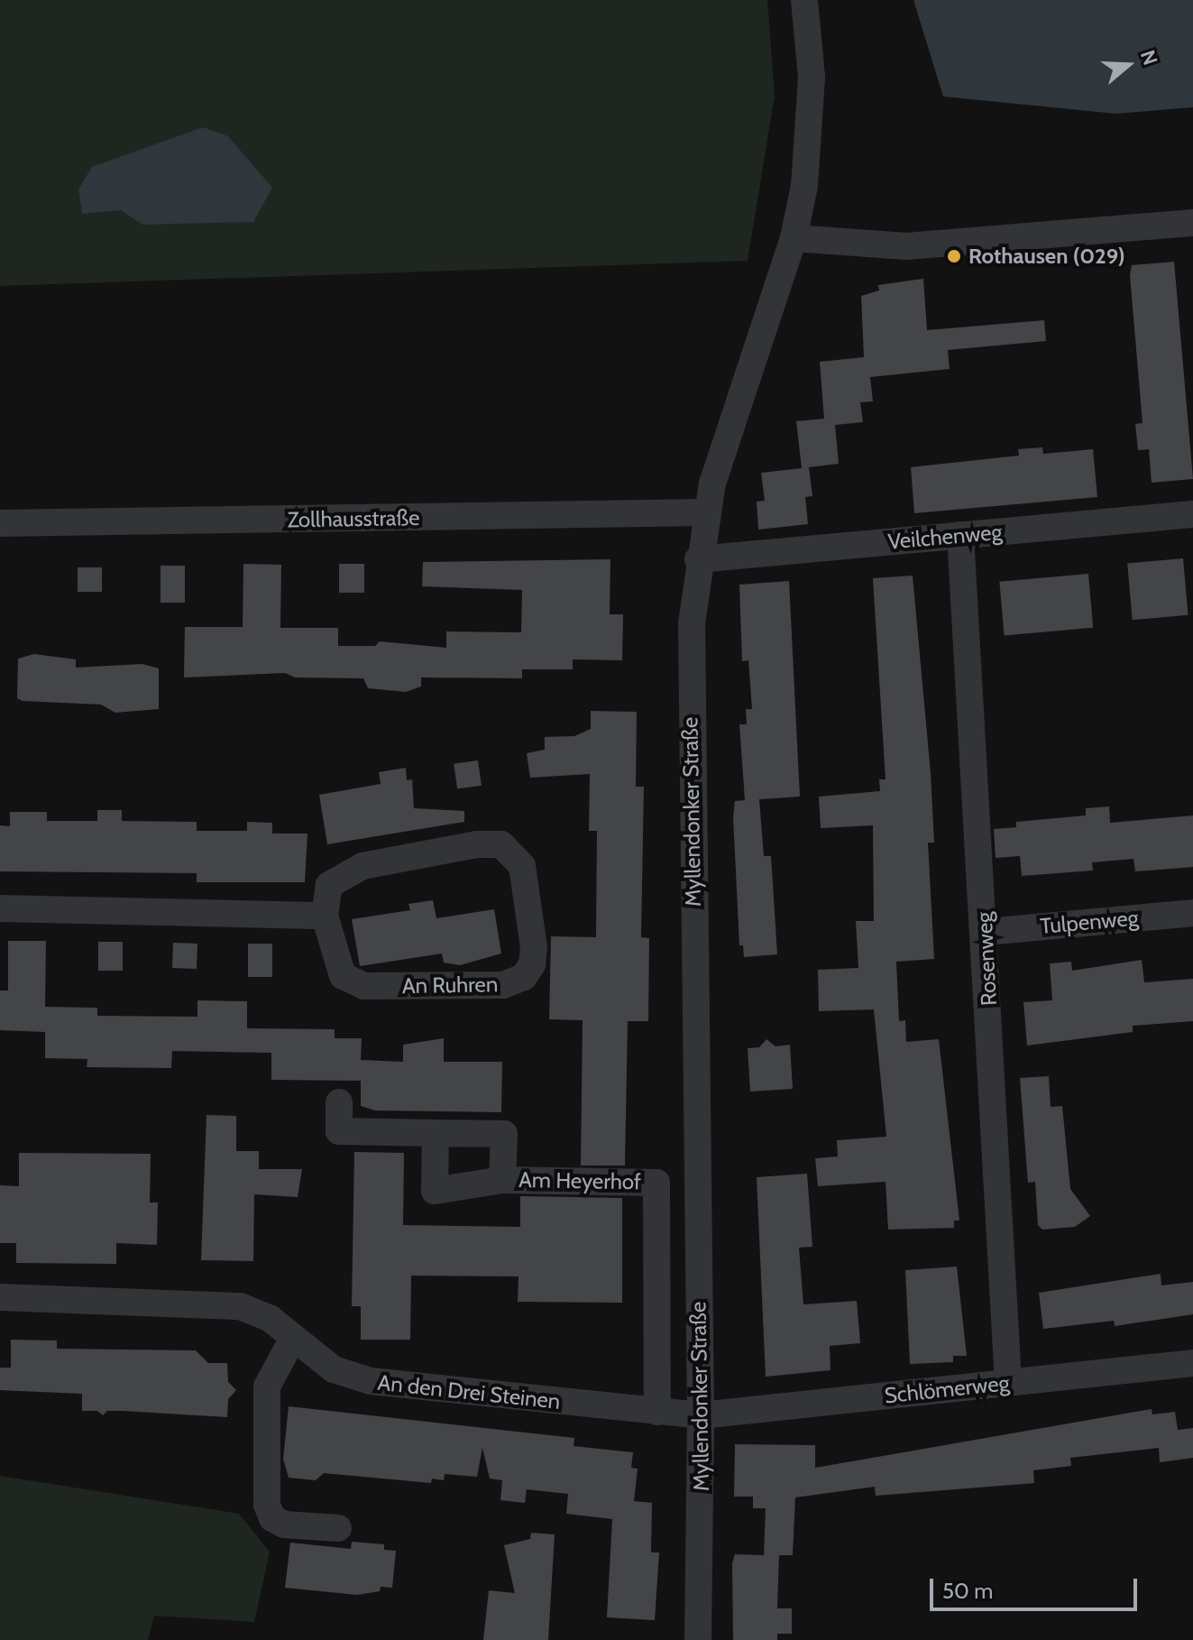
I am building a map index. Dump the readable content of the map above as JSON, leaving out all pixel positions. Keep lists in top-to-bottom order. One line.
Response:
{"streets":{"street":["Zollhausstraße","Veilchenweg","Myllendonker Straße","Tulpenweg","Rosenweg","An Ruhren","Am Heyerhof","Schlömerweg","An den Drei Steinen"]},"crossings":[["Zollhausstraße","Myllendonker Straße"],["Veilchenweg","Myllendonker Straße"],["Veilchenweg","Rosenweg"],["Myllendonker Straße","Schlömerweg"],["Myllendonker Straße","An den Drei Steinen"],["Tulpenweg","Rosenweg"],["Rosenweg","Schlömerweg"],["Am Heyerhof","An den Drei Steinen"],["Schlömerweg","An den Drei Steinen"]],"places":["Rothausen (029)"],"scale_bar":"50 m","north":"right"}
